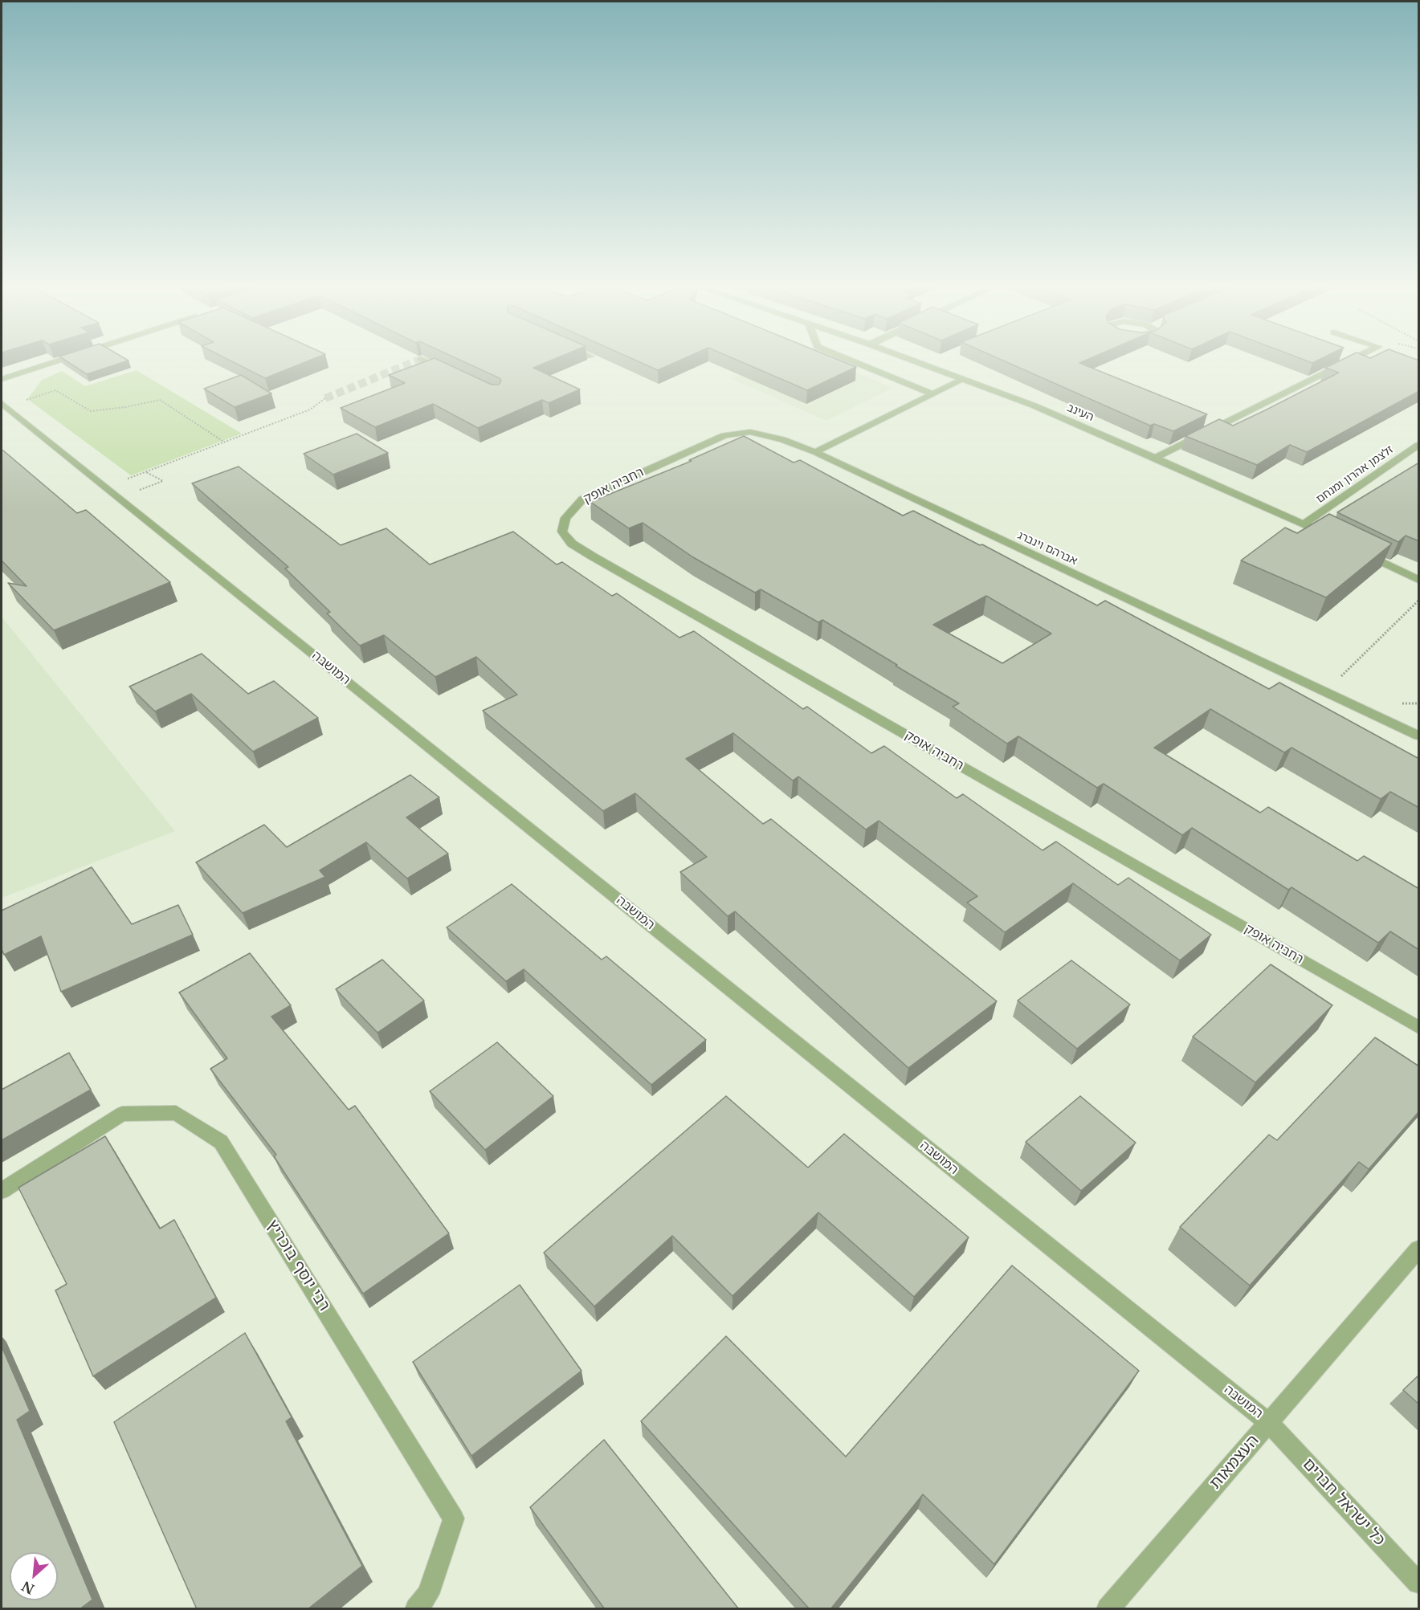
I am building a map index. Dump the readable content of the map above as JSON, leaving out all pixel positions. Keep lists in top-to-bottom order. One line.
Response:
{"streets":{"street":["העינב","זלצמן אהרון ומנחם","רחביה אופק","אברהם וינברג","המושבה","רבי יוסף בוכריץ","העצמאות","כל ישראל חברים"]},"crossings":[["העינב","זלצמן אהרון ומנחם"],["רחביה אופק","אברהם וינברג"],["המושבה","העצמאות"],["המושבה","כל ישראל חברים"],["העצמאות","כל ישראל חברים"]],"north":"bottom left"}
